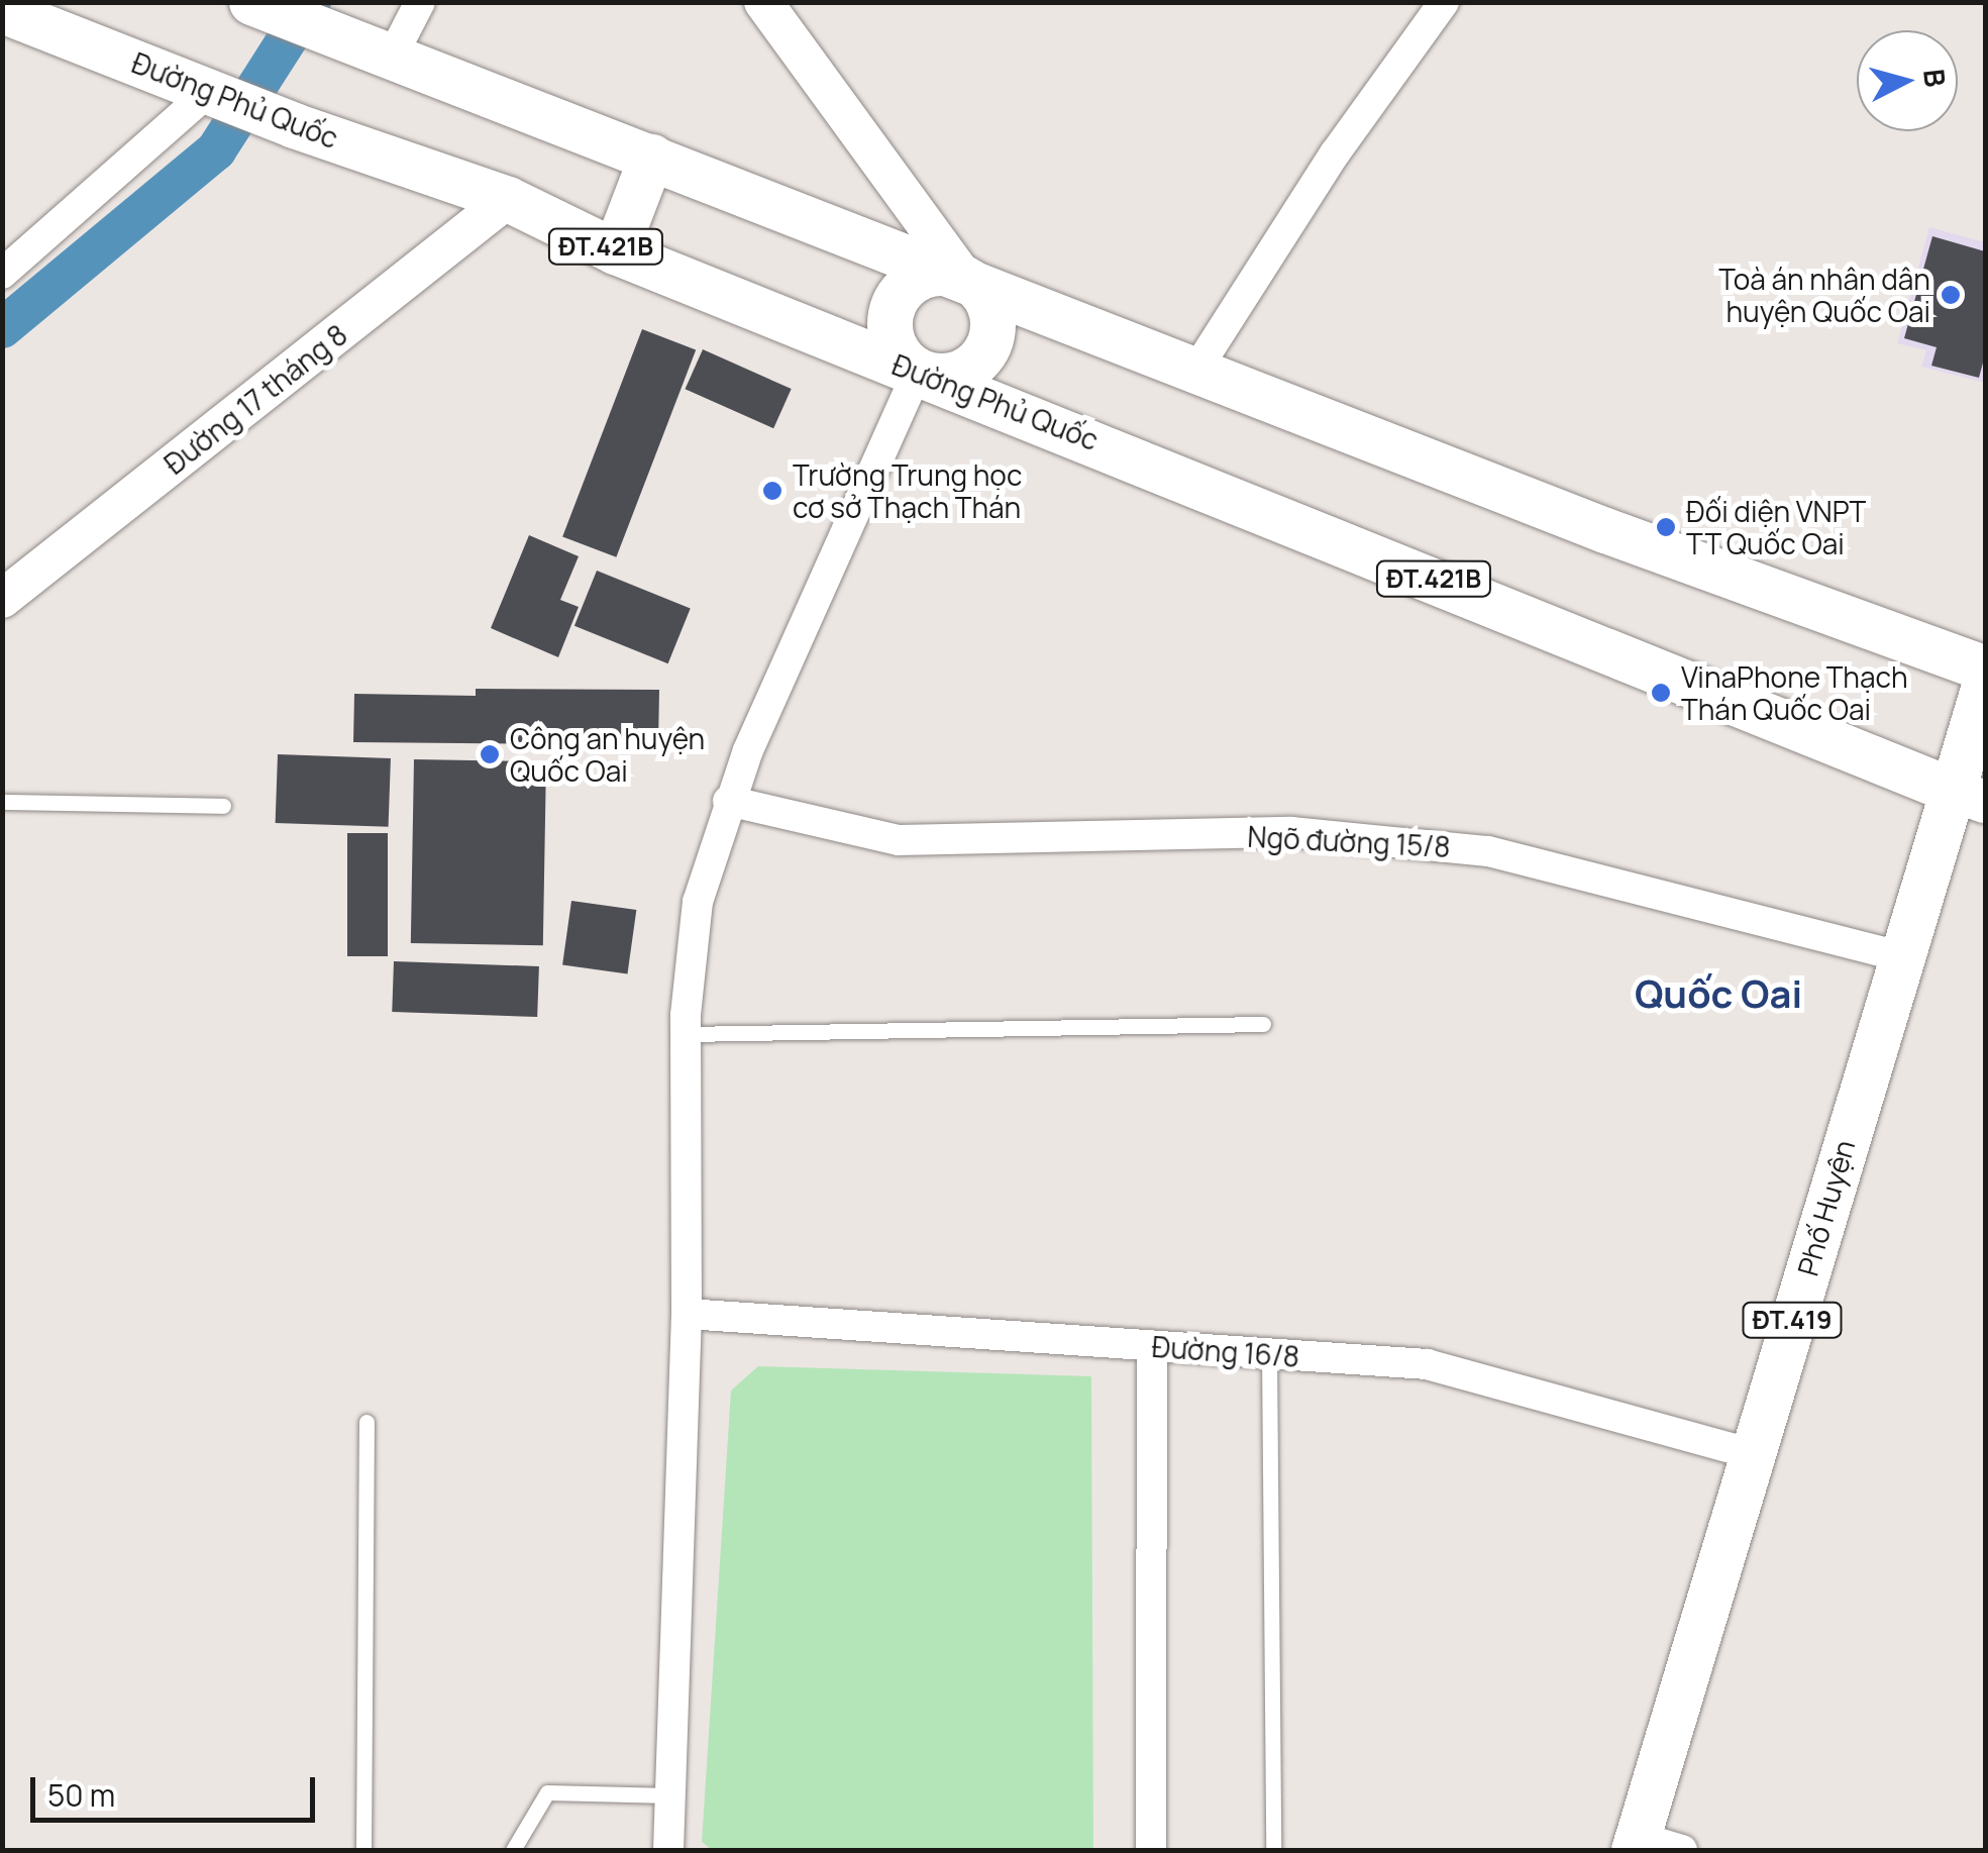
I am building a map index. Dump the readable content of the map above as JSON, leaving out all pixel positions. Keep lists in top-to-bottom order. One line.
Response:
{"streets":{"main road":["Đường Phủ Quốc","ĐT.421B","Phố Huyện","ĐT.419"],"street":["Đường 17 tháng 8","Ngõ đường 15/8","Đường 16/8"]},"crossings":[["Đường Phủ Quốc","ĐT.421B"],["Đường Phủ Quốc","Đường 17 tháng 8"],["Đường Phủ Quốc","Phố Huyện"],["Ngõ đường 15/8","Phố Huyện"],["Phố Huyện","Đường 16/8"]],"districts":["Quốc Oai"],"places":["Toà án nhân dân huyện Quốc Oai","Trường Trung học cơ sở Thạch Thán","Đối diện VNPT TT Quốc Oai","VinaPhone Thạch Thán Quốc Oai","Công an huyện Quốc Oai"],"scale_bar":"50 m","north":"right"}
